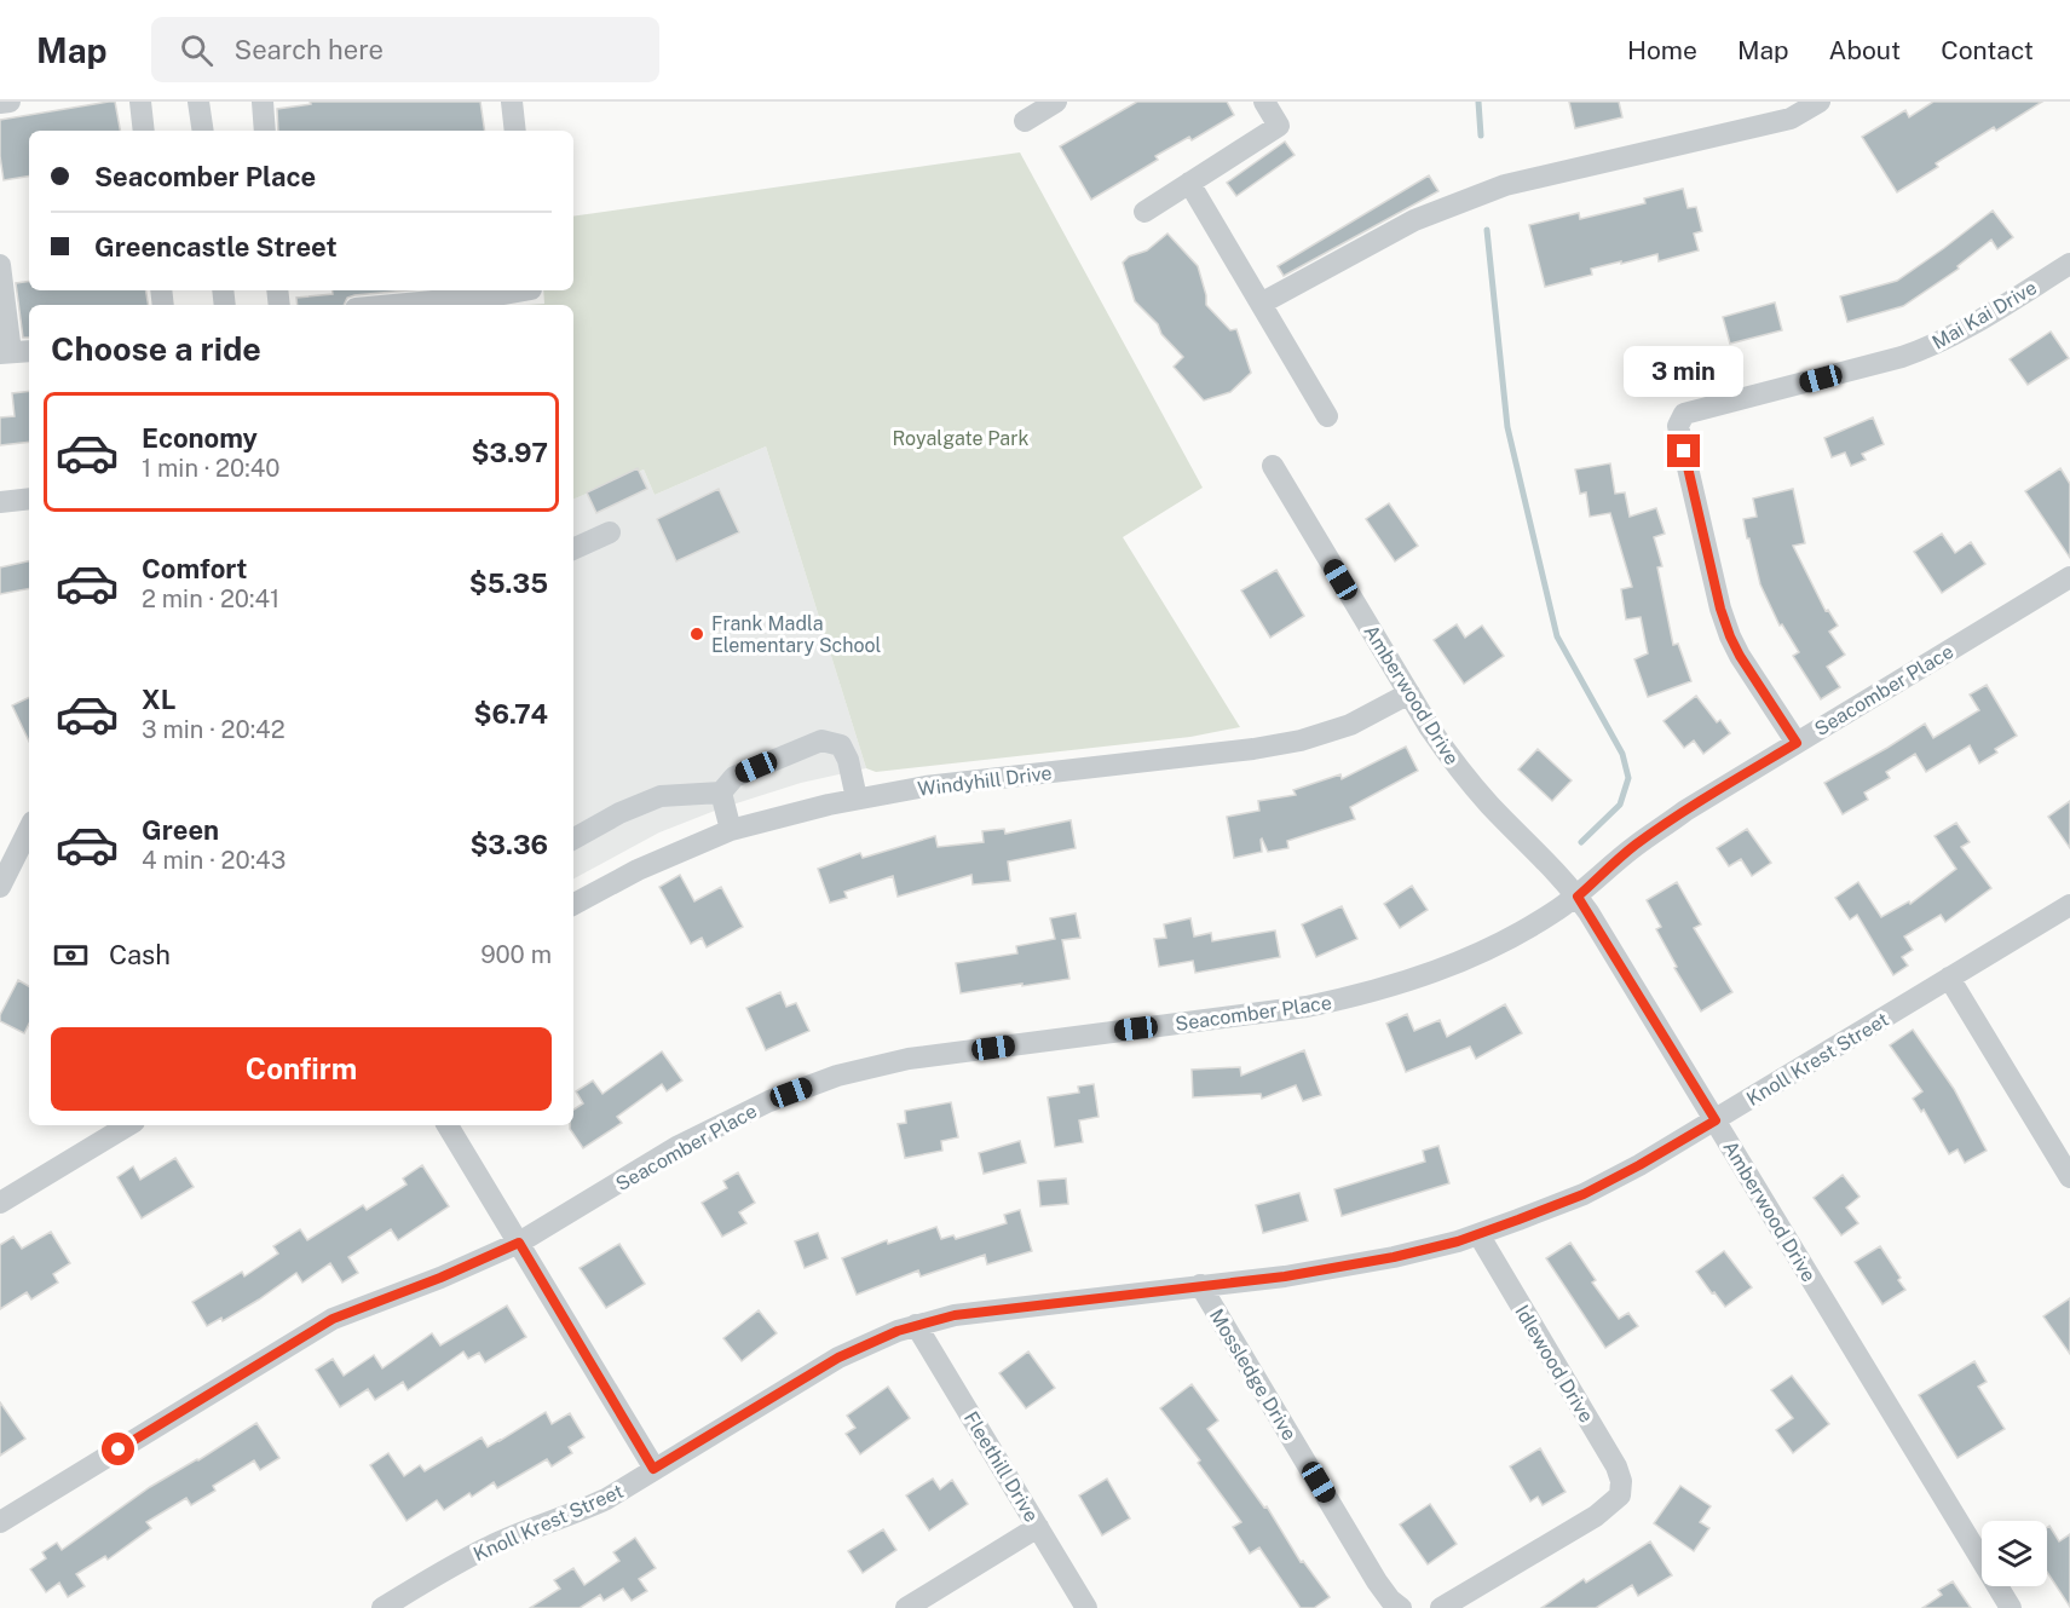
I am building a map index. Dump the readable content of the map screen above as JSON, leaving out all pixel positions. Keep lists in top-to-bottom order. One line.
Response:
{"streets":{"street":["Mai Kai Drive","Seacomber Place","Amberwood Drive","Windyhill Drive","Knoll Krest Street","Idlewood Drive","Mossledge Drive","Fleethill Drive"]},"crossings":[["Mai Kai Drive","Seacomber Place"],["Seacomber Place","Amberwood Drive"],["Amberwood Drive","Windyhill Drive"],["Amberwood Drive","Knoll Krest Street"],["Knoll Krest Street","Idlewood Drive"],["Knoll Krest Street","Mossledge Drive"],["Knoll Krest Street","Fleethill Drive"]],"parks":["Royalgate Park"],"places":["Frank Madla Elementary School"],"page":{"header":"Map","search":"Search here","nav":["Home","Map","About","Contact"],"banner":["Seacomber Place","Greencastle Street"],"heading":"Choose a ride","bubble":"3 min","list":[{"name":"Economy","note":"1 min · 20:40","value":"$3.97"},{"name":"Comfort","note":"2 min · 20:41","value":"$5.35"},{"name":"XL","note":"3 min · 20:42","value":"$6.74"},{"name":"Green","note":"4 min · 20:43","value":"$3.36"}],"pay":["Cash","900 m"],"buttons":"Confirm"}}
